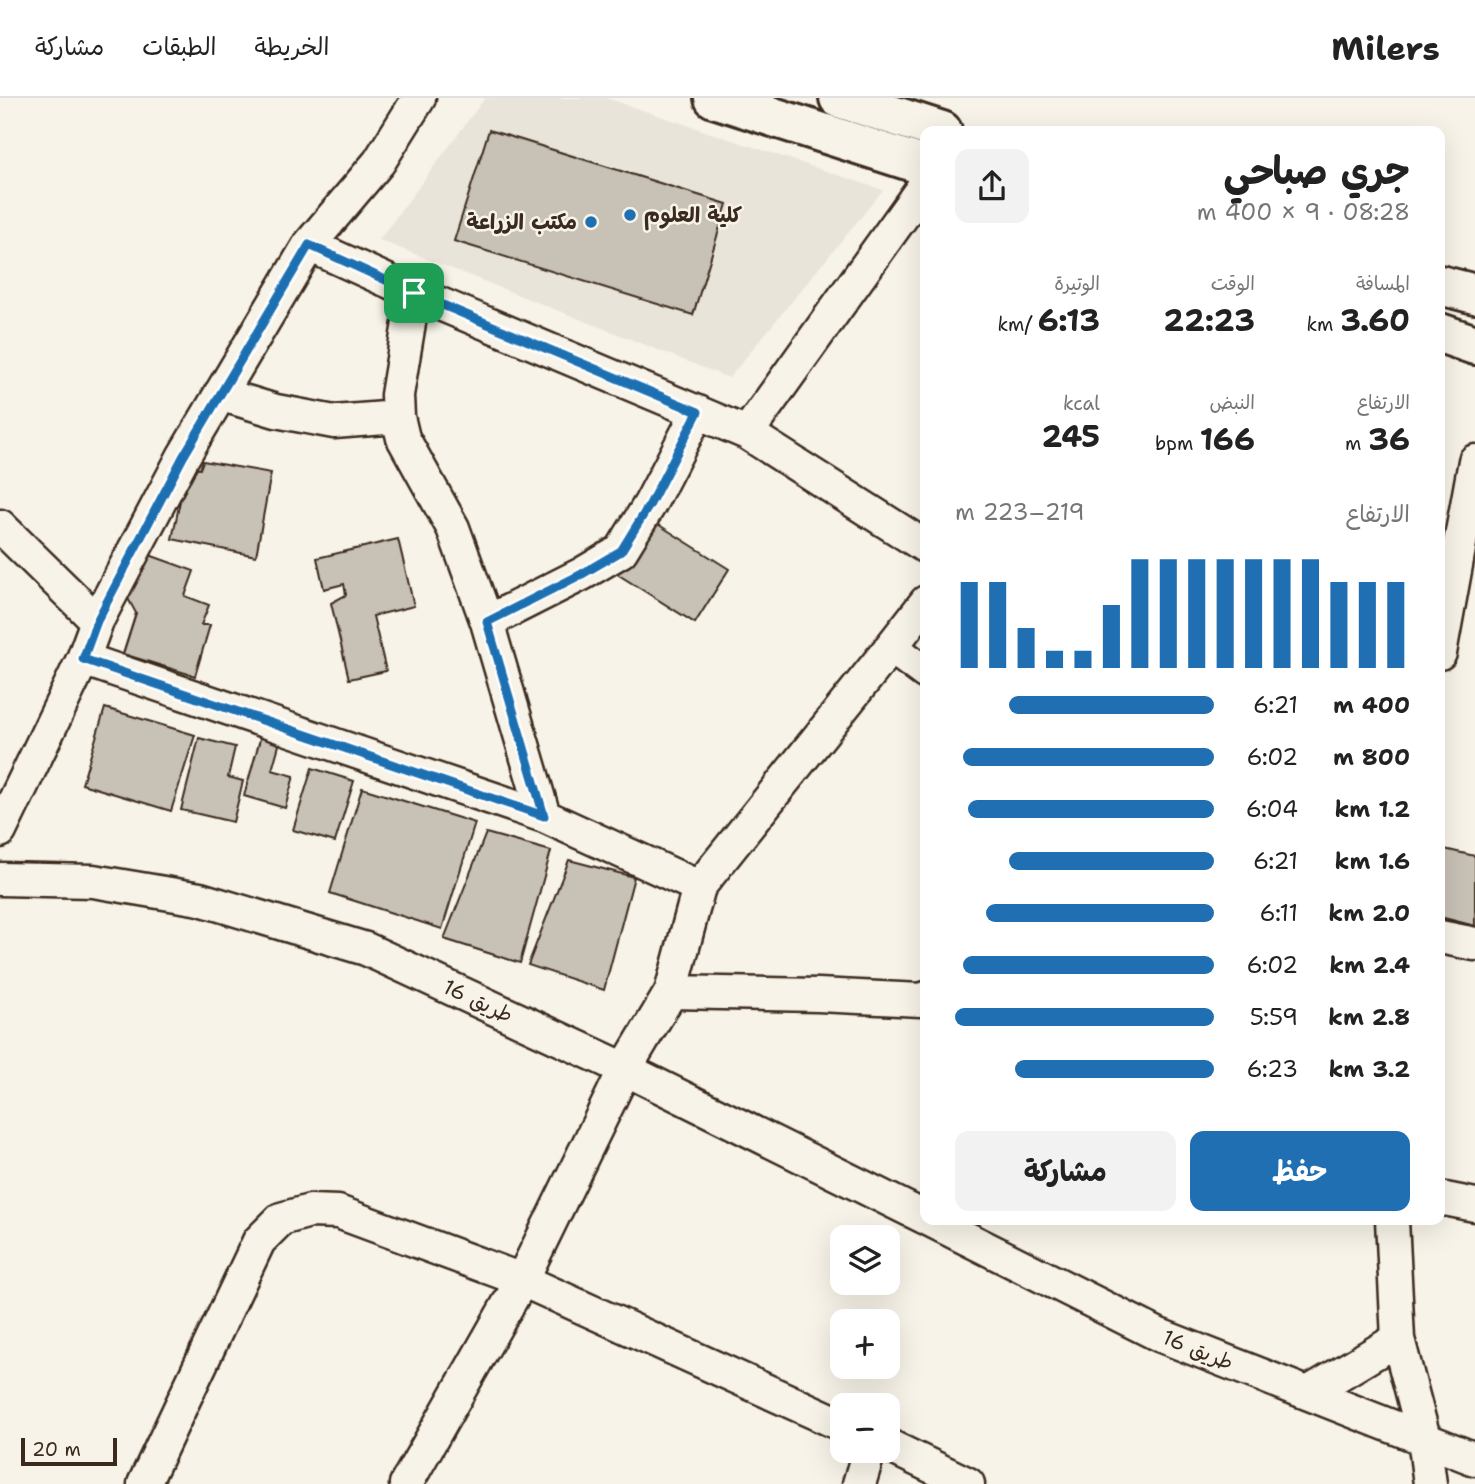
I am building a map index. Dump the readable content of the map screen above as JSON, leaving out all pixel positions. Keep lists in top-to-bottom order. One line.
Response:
{"streets":{"street":["طريق 16"]},"places":["كلية العلوم","مكتب الزراعة"],"scale_bar":"20 m","page":{"header":"Milers","nav":["الخريطة","الطبقات","مشاركة"],"heading":["جري صباحي","08:28 · 9 × 400 m"],"stats":[["المسافة","3.60 km"],["الوقت","22:23"],["الوتيرة","6:13 /km"],["الارتفاع","36 m"],["النبض","166 bpm"],["kcal","245"]],"chart":["الارتفاع","219–223 m"],"list":[{"name":"400 m","note":"6:21"},{"name":"800 m","note":"6:02"},{"name":"1.2 km","note":"6:04"},{"name":"1.6 km","note":"6:21"},{"name":"2.0 km","note":"6:11"},{"name":"2.4 km","note":"6:02"},{"name":"2.8 km","note":"5:59"},{"name":"3.2 km","note":"6:23"}],"buttons":["حفظ","مشاركة"],"map_buttons":["+","−"],"scale":"20 m"}}
